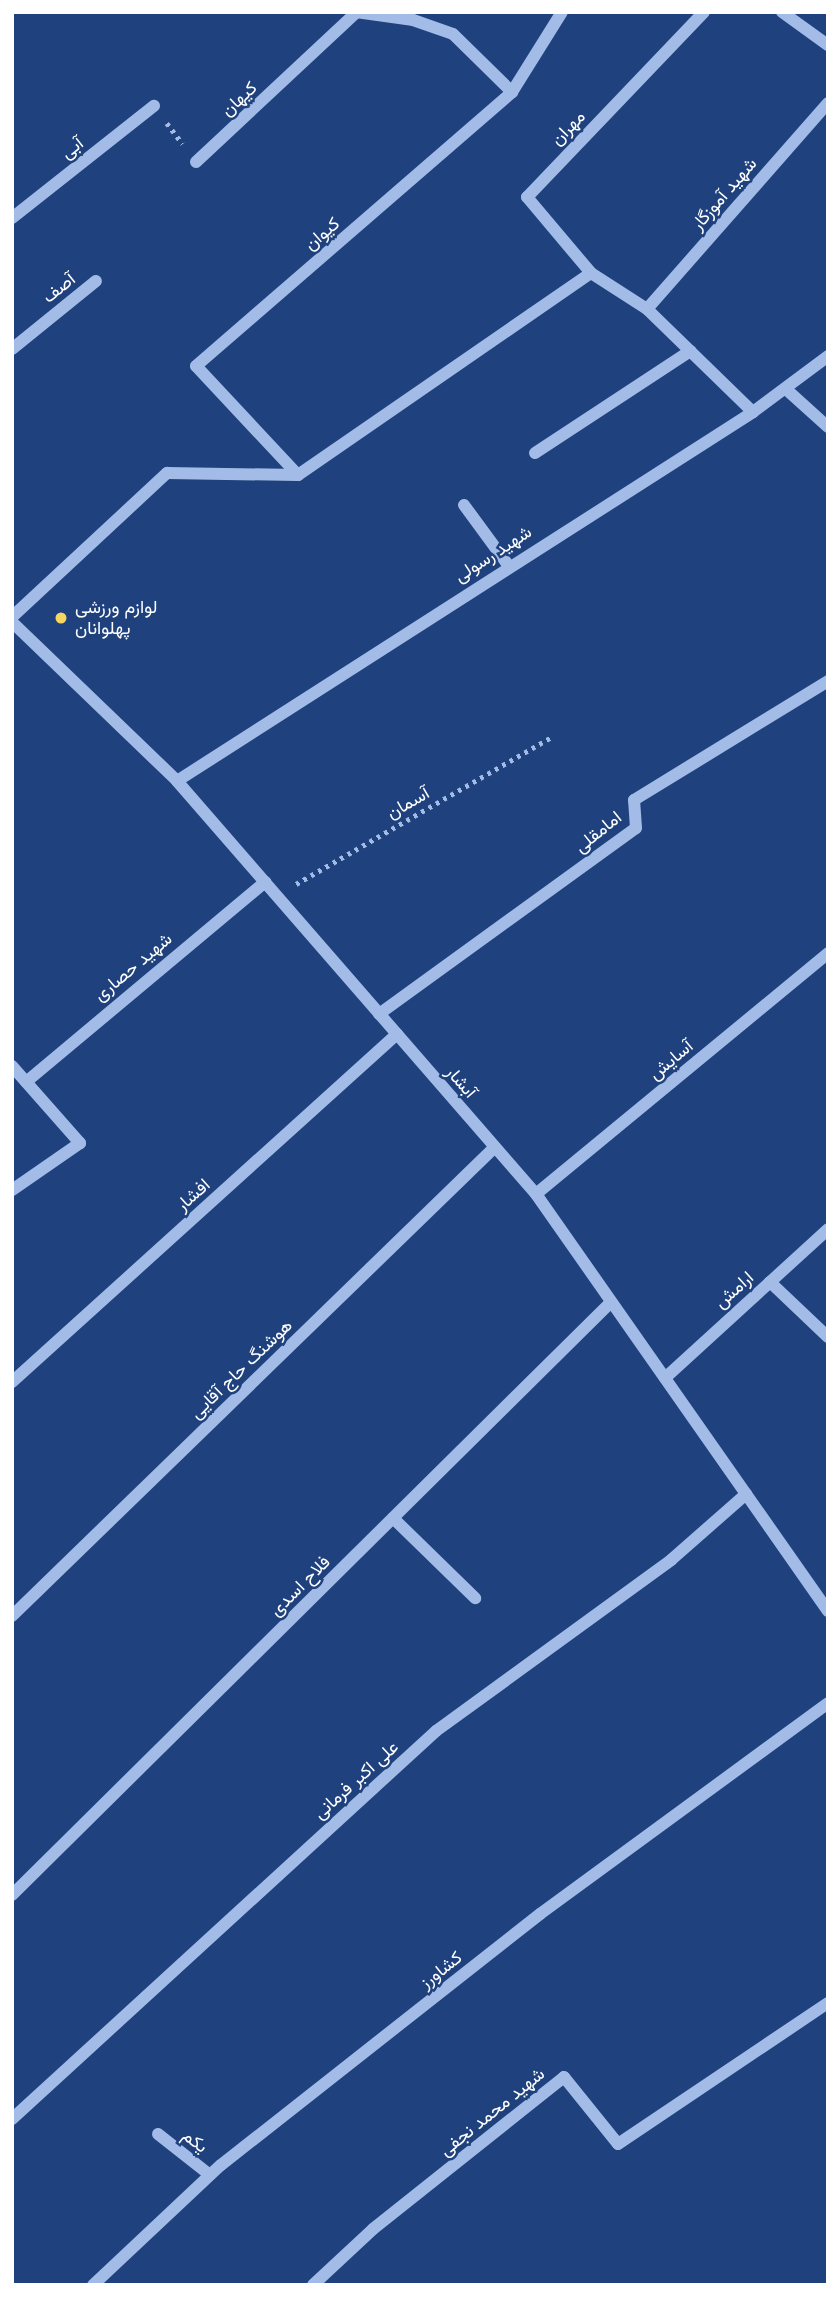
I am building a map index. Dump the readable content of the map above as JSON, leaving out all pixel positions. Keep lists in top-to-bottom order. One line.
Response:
{"streets":{"street":["کیهان","مهران","آبی","شهید آموزگار","کیوان","آصف","شهید رسولی","امامقلی","شهید حصاری","آسایش","آبشار","افشار","ارامش","هوشنگ حاج آقایی","فلاح اسدی","علی اکبر فرمانی","کشاورز","شهید محمد نجفی","یکم"],"path":["آسمان"]},"crossings":[["شهید رسولی","آبشار"],["آسمان","آبشار"],["امامقلی","آبشار"],["شهید حصاری","آبشار"],["آسایش","آبشار"],["آبشار","افشار"],["آبشار","ارامش"],["آبشار","هوشنگ حاج آقایی"],["آبشار","فلاح اسدی"],["آبشار","علی اکبر فرمانی"],["کشاورز","یکم"]],"places":["لوازم ورزشی پهلوانان"]}
